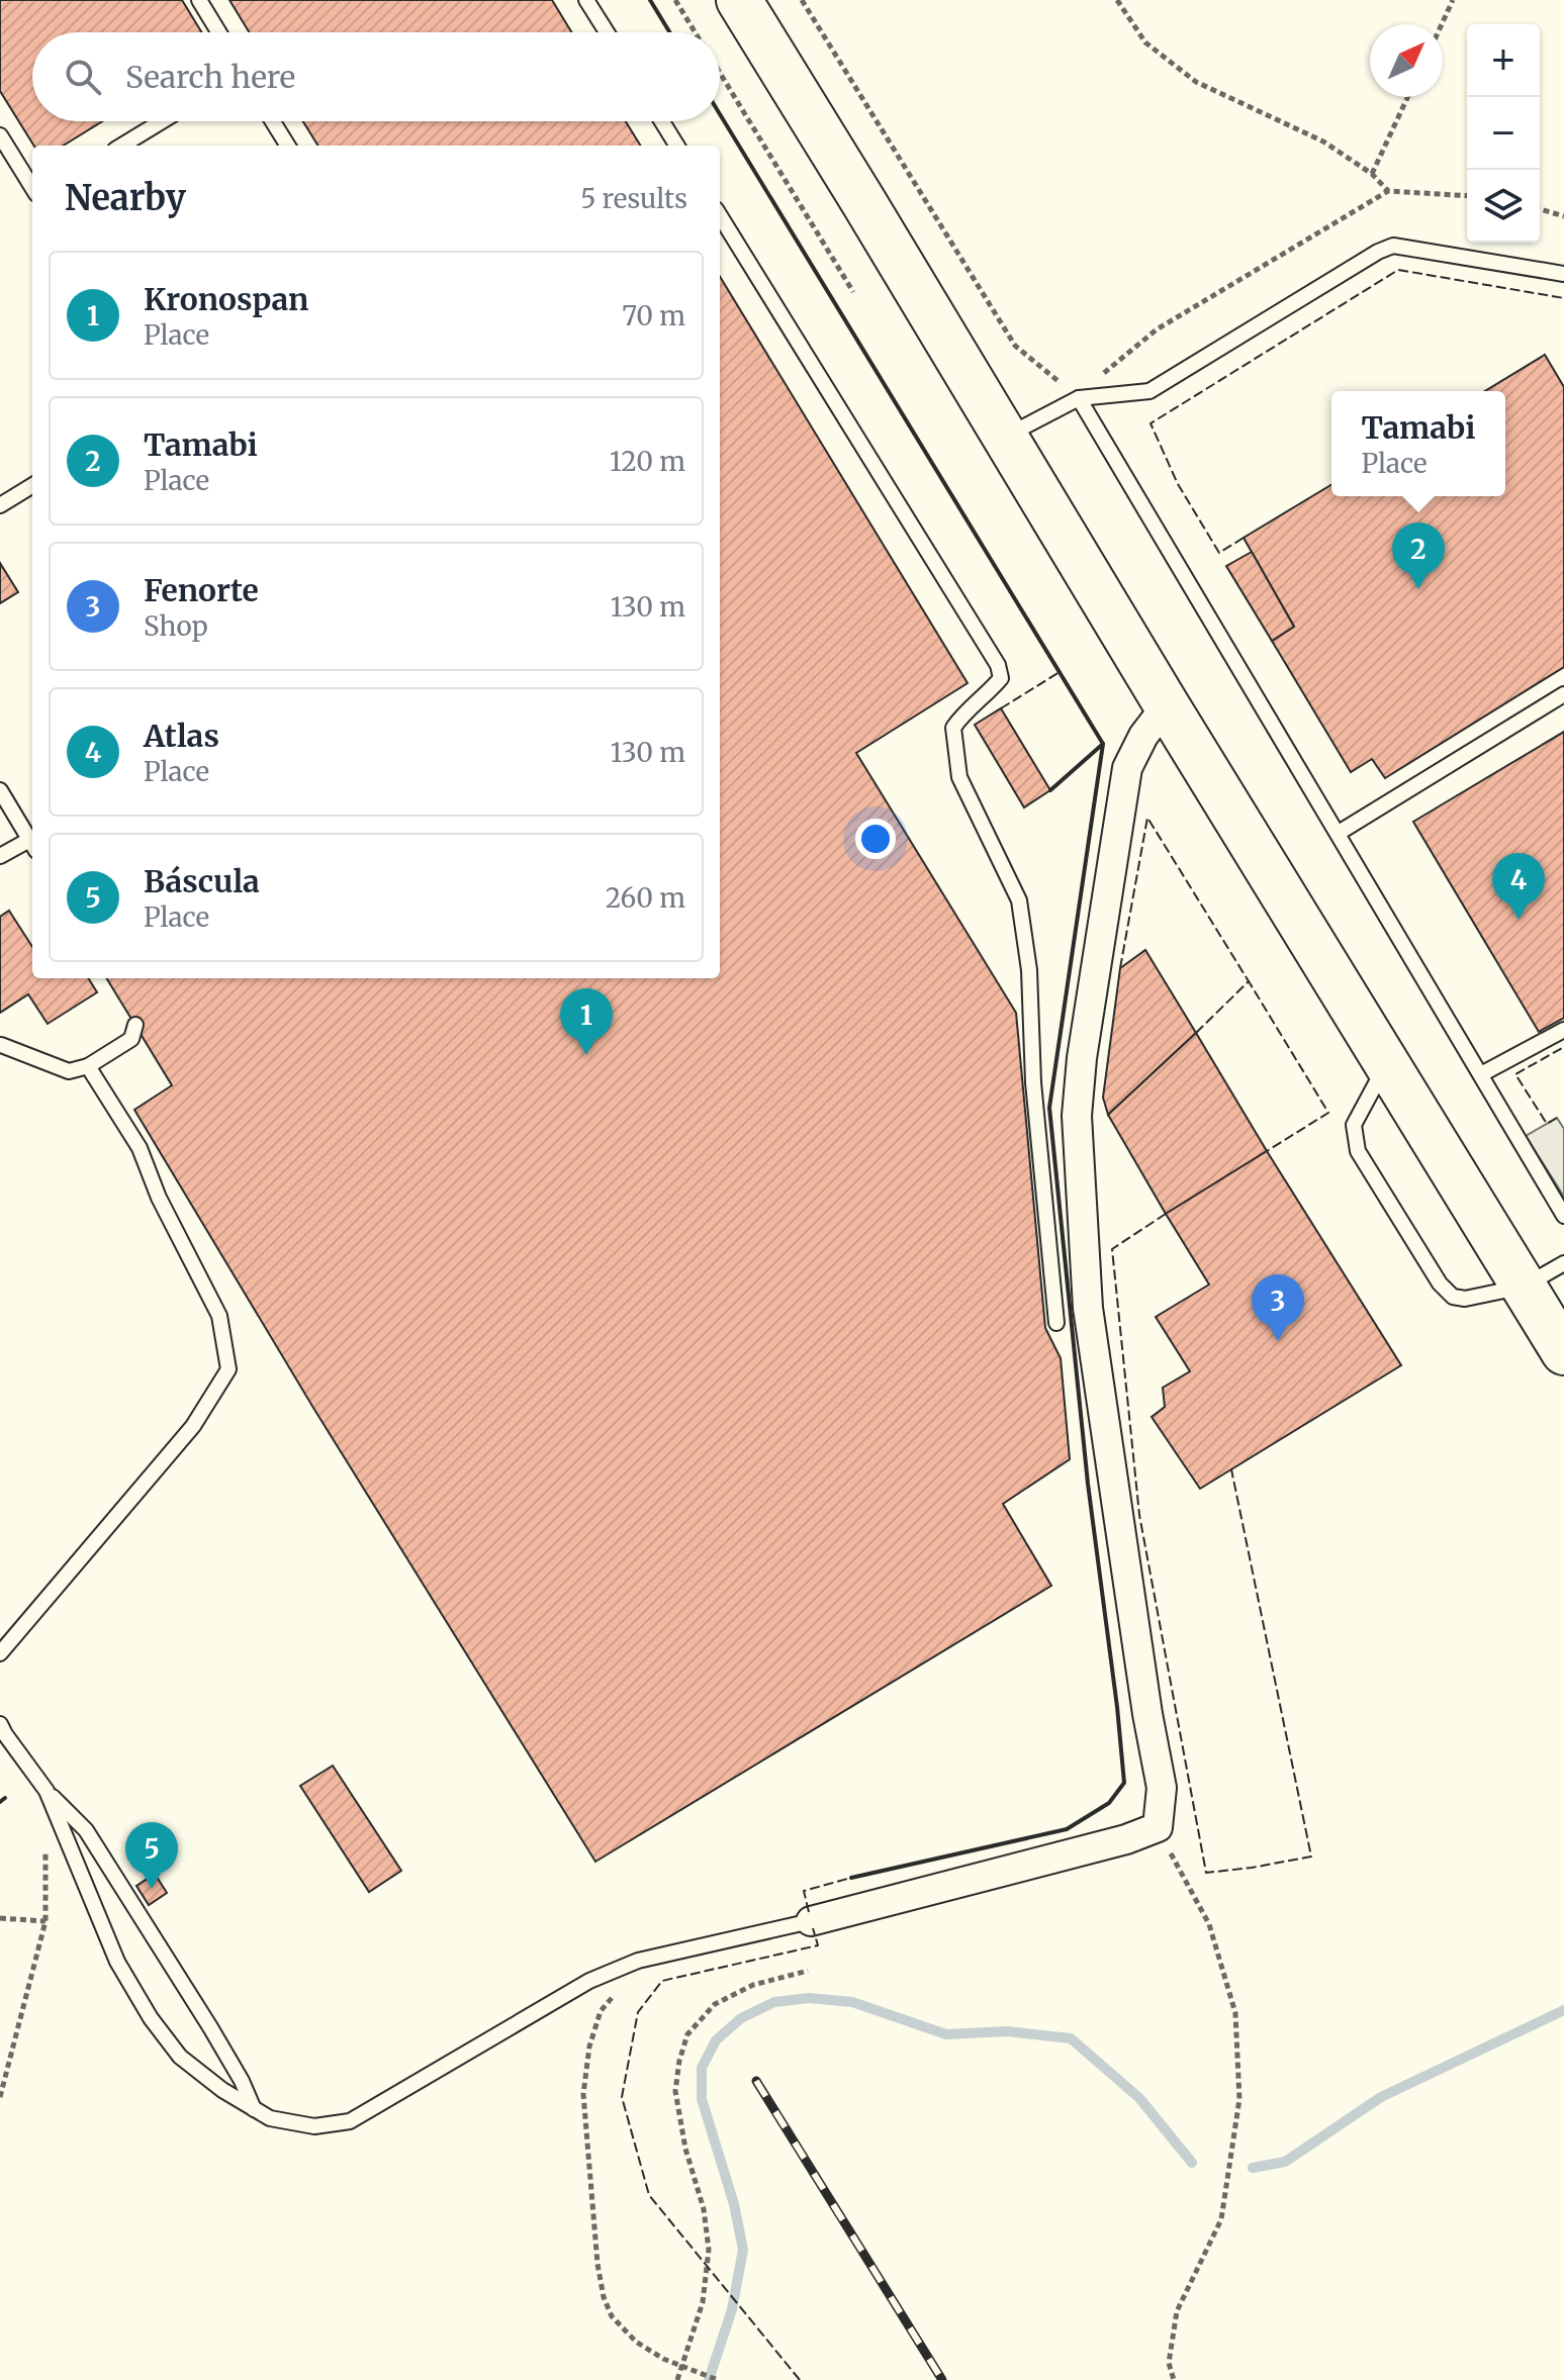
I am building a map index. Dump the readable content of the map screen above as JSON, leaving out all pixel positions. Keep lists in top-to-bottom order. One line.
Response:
{"north":"top right","page":{"map_buttons":["+","−"],"search":"Search here","heading":["Nearby","5 results"],"list":[{"mark":"1","name":"Kronospan","note":"Place","value":"70 m"},{"mark":"2","name":"Tamabi","note":"Place","value":"120 m"},{"mark":"3","name":"Fenorte","note":"Shop","value":"130 m"},{"mark":"4","name":"Atlas","note":"Place","value":"130 m"},{"mark":"5","name":"Báscula","note":"Place","value":"260 m"}],"popup":["Tamabi","Place"],"pins":["2","4","1","3","5"]}}
